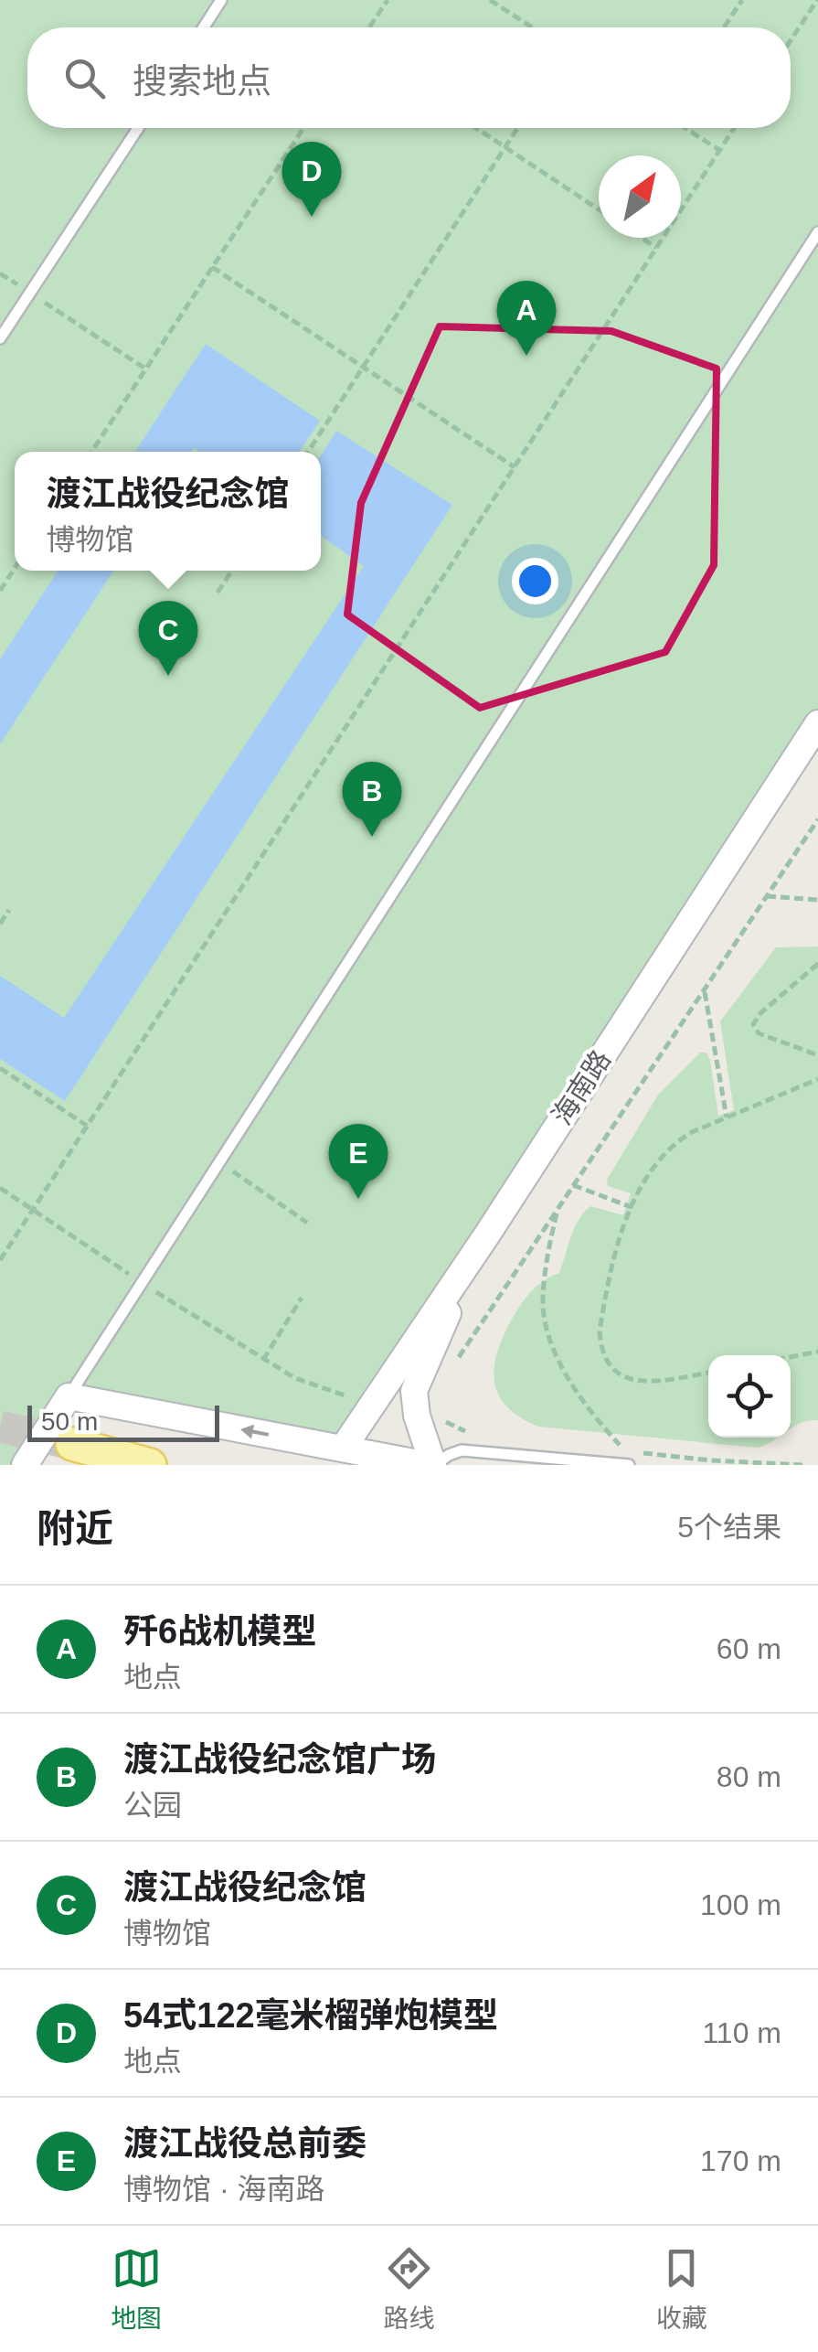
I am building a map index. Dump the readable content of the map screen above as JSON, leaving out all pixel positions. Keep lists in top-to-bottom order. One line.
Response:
{"streets":{"street":["海南路"]},"scale_bar":"50 m","north":"top right","page":{"search":"搜索地点","pins":["D","A","C","B","E"],"popup":["渡江战役纪念馆","博物馆"],"scale":"50 m","heading":["附近","5个结果"],"list":[{"mark":"A","name":"歼6战机模型","note":"地点","value":"60 m"},{"mark":"B","name":"渡江战役纪念馆广场","note":"公园","value":"80 m"},{"mark":"C","name":"渡江战役纪念馆","note":"博物馆","value":"100 m"},{"mark":"D","name":"54式122毫米榴弹炮模型","note":"地点","value":"110 m"},{"mark":"E","name":"渡江战役总前委","note":"博物馆 · 海南路","value":"170 m"}],"nav":["地图","路线","收藏"]}}
